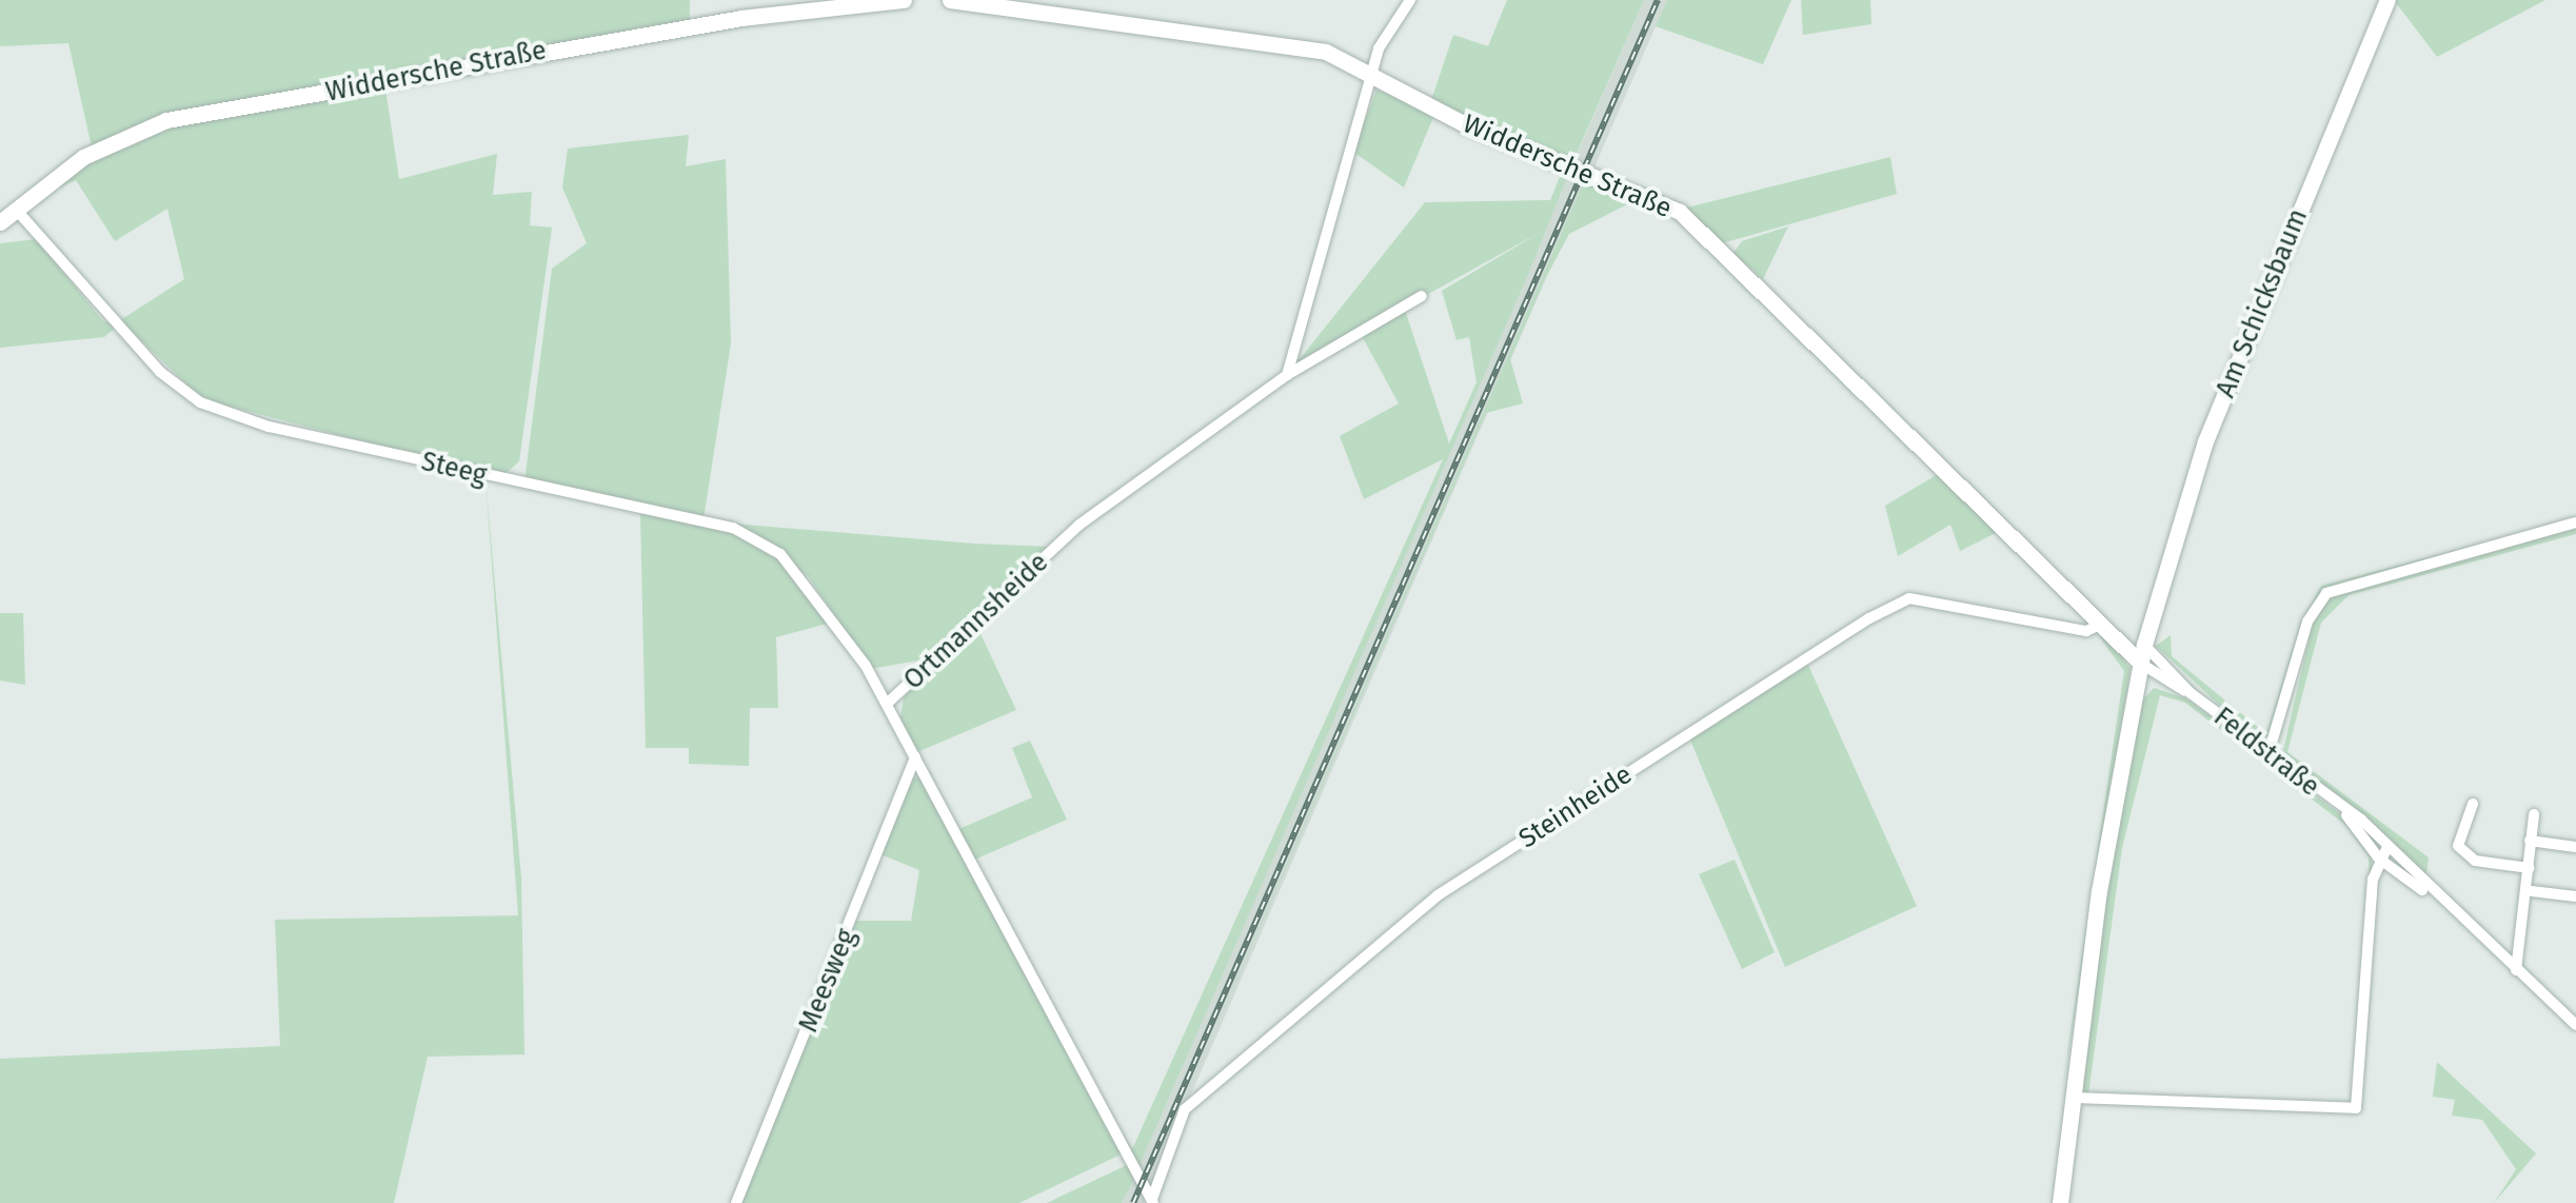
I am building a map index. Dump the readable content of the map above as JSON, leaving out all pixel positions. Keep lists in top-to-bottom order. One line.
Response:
{"streets":{"street":["Widdersche Straße","Am Schicksbaum","Steeg","Ortmannsheide","Feldstraße","Steinheide","Meesweg"]},"crossings":[["Widdersche Straße","Am Schicksbaum"],["Widdersche Straße","Steeg"],["Widdersche Straße","Feldstraße"],["Widdersche Straße","Steinheide"],["Am Schicksbaum","Feldstraße"],["Steeg","Ortmannsheide"],["Ortmannsheide","Steinheide"],["Ortmannsheide","Meesweg"]]}
